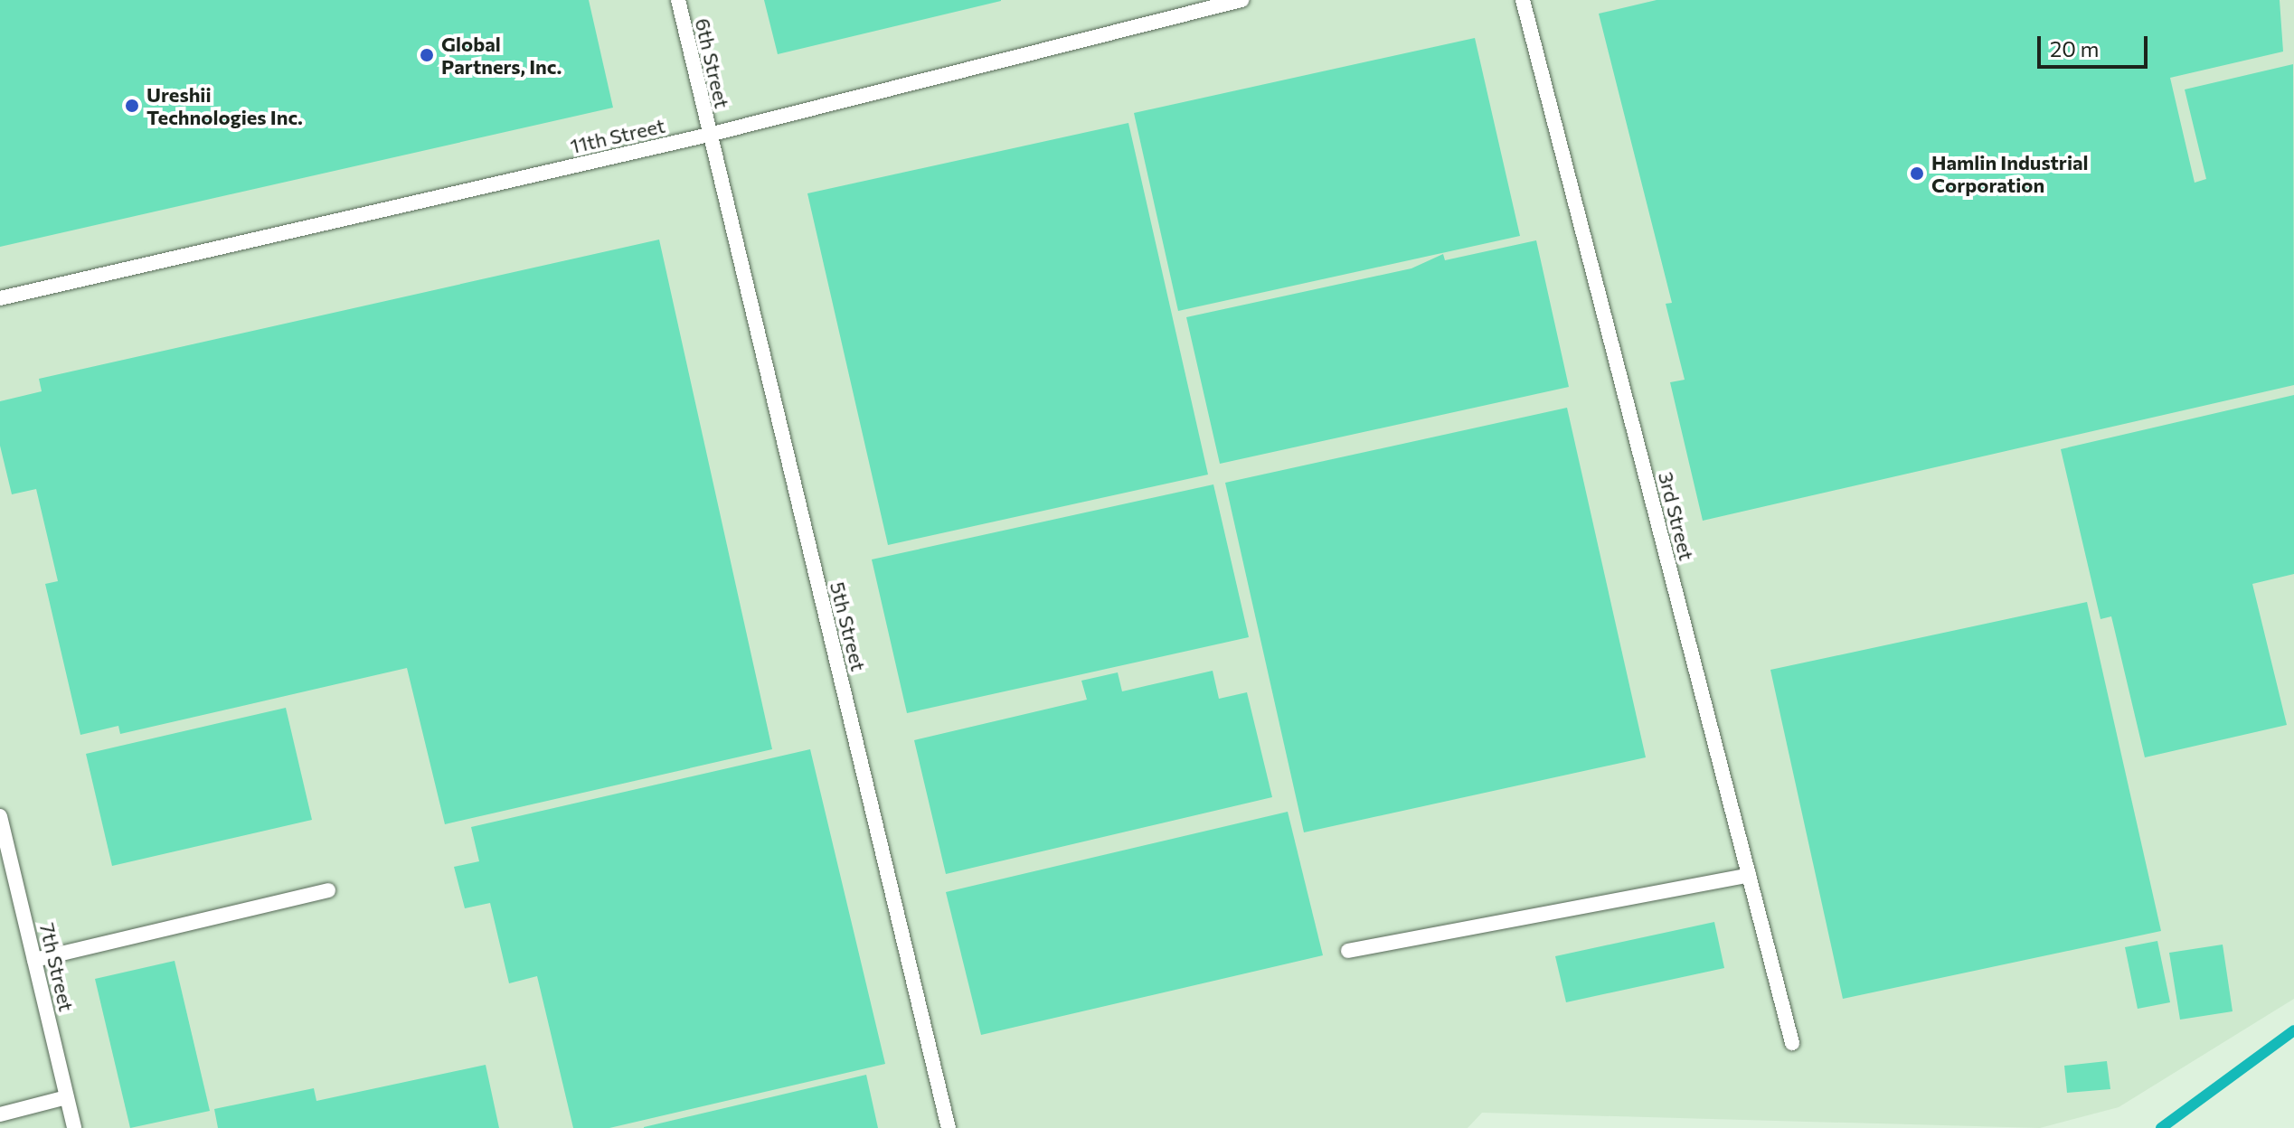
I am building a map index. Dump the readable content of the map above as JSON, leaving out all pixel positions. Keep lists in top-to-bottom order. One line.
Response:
{"streets":{"lane":["6th Street","11th Street","3rd Street","5th Street","7th Street"]},"crossings":[["6th Street","11th Street"],["6th Street","5th Street"],["11th Street","5th Street"]],"places":["Global Partners, Inc.","Ureshii Technologies Inc.","Hamlin Industrial Corporation"],"scale_bar":"20 m"}
